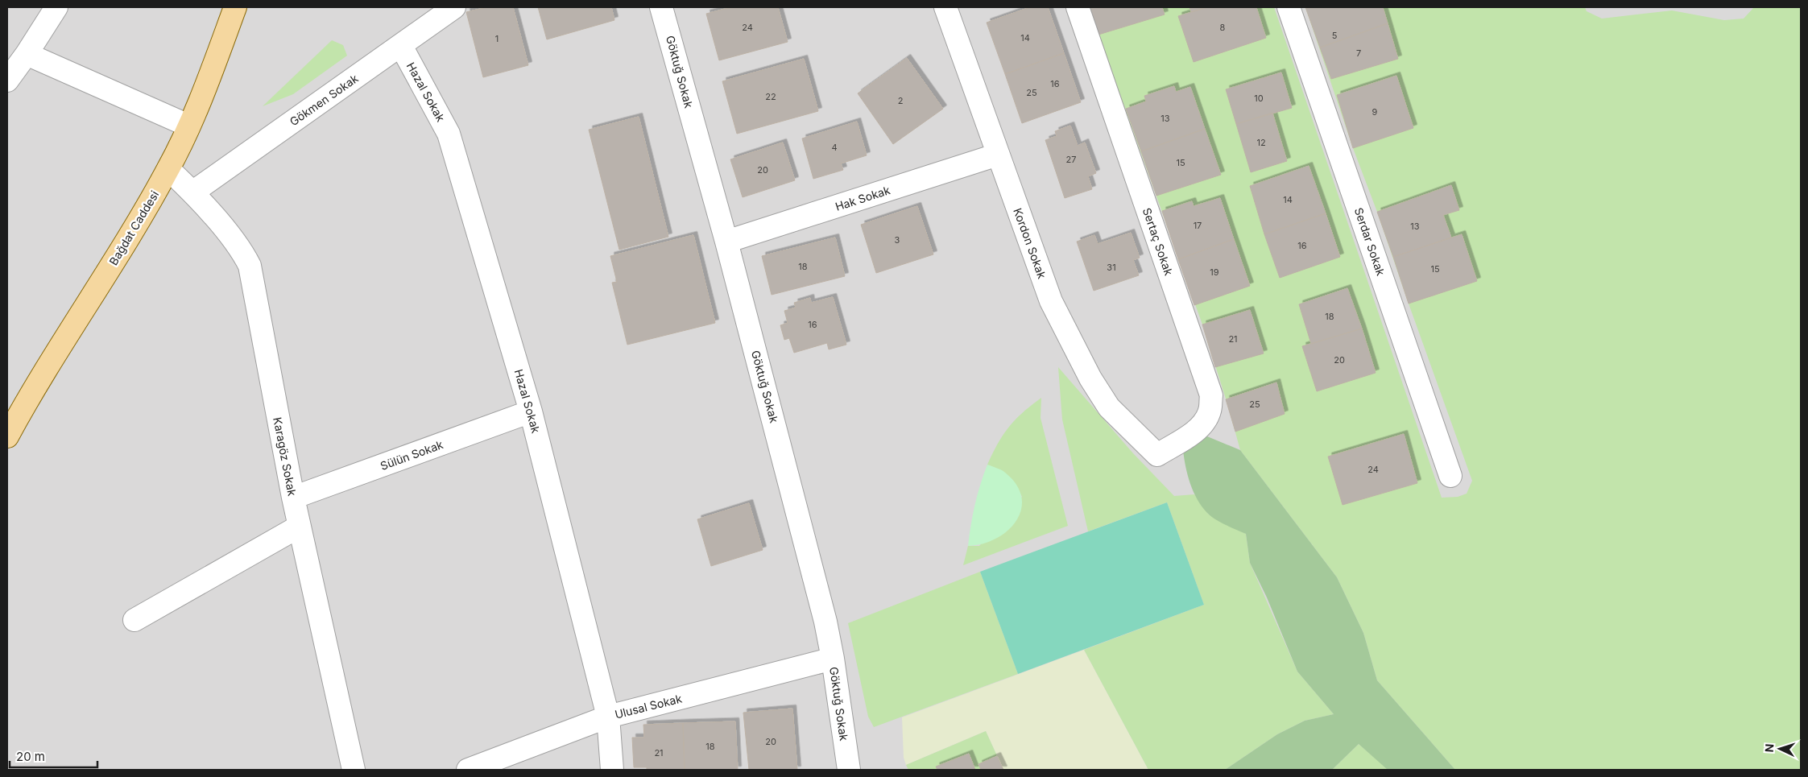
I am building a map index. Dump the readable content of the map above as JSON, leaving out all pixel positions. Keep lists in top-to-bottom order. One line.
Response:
{"streets":{"main road":["Bağdat Caddesi"],"street":["Göktuğ Sokak","Hazal Sokak","Gökmen Sokak","Hak Sokak","Sertaç Sokak","Serdar Sokak","Kordon Sokak","Sülün Sokak","Karagöz Sokak","Ulusal Sokak"]},"crossings":[["Göktuğ Sokak","Hak Sokak"],["Göktuğ Sokak","Ulusal Sokak"],["Hazal Sokak","Gökmen Sokak"],["Hazal Sokak","Sülün Sokak"],["Hazal Sokak","Ulusal Sokak"],["Gökmen Sokak","Karagöz Sokak"],["Hak Sokak","Kordon Sokak"],["Bağdat Caddesi","Karagöz Sokak"],["Sertaç Sokak","Kordon Sokak"],["Sülün Sokak","Karagöz Sokak"]],"house_numbers":["24","8","5","14","1","7","16","25","22","10","2","9","13","12","4","27","15","20","14","17","13","3","16","18","31","15","19","18","16","21","20","25","24","20","18","21"],"scale_bar":"20 m","north":"left"}
